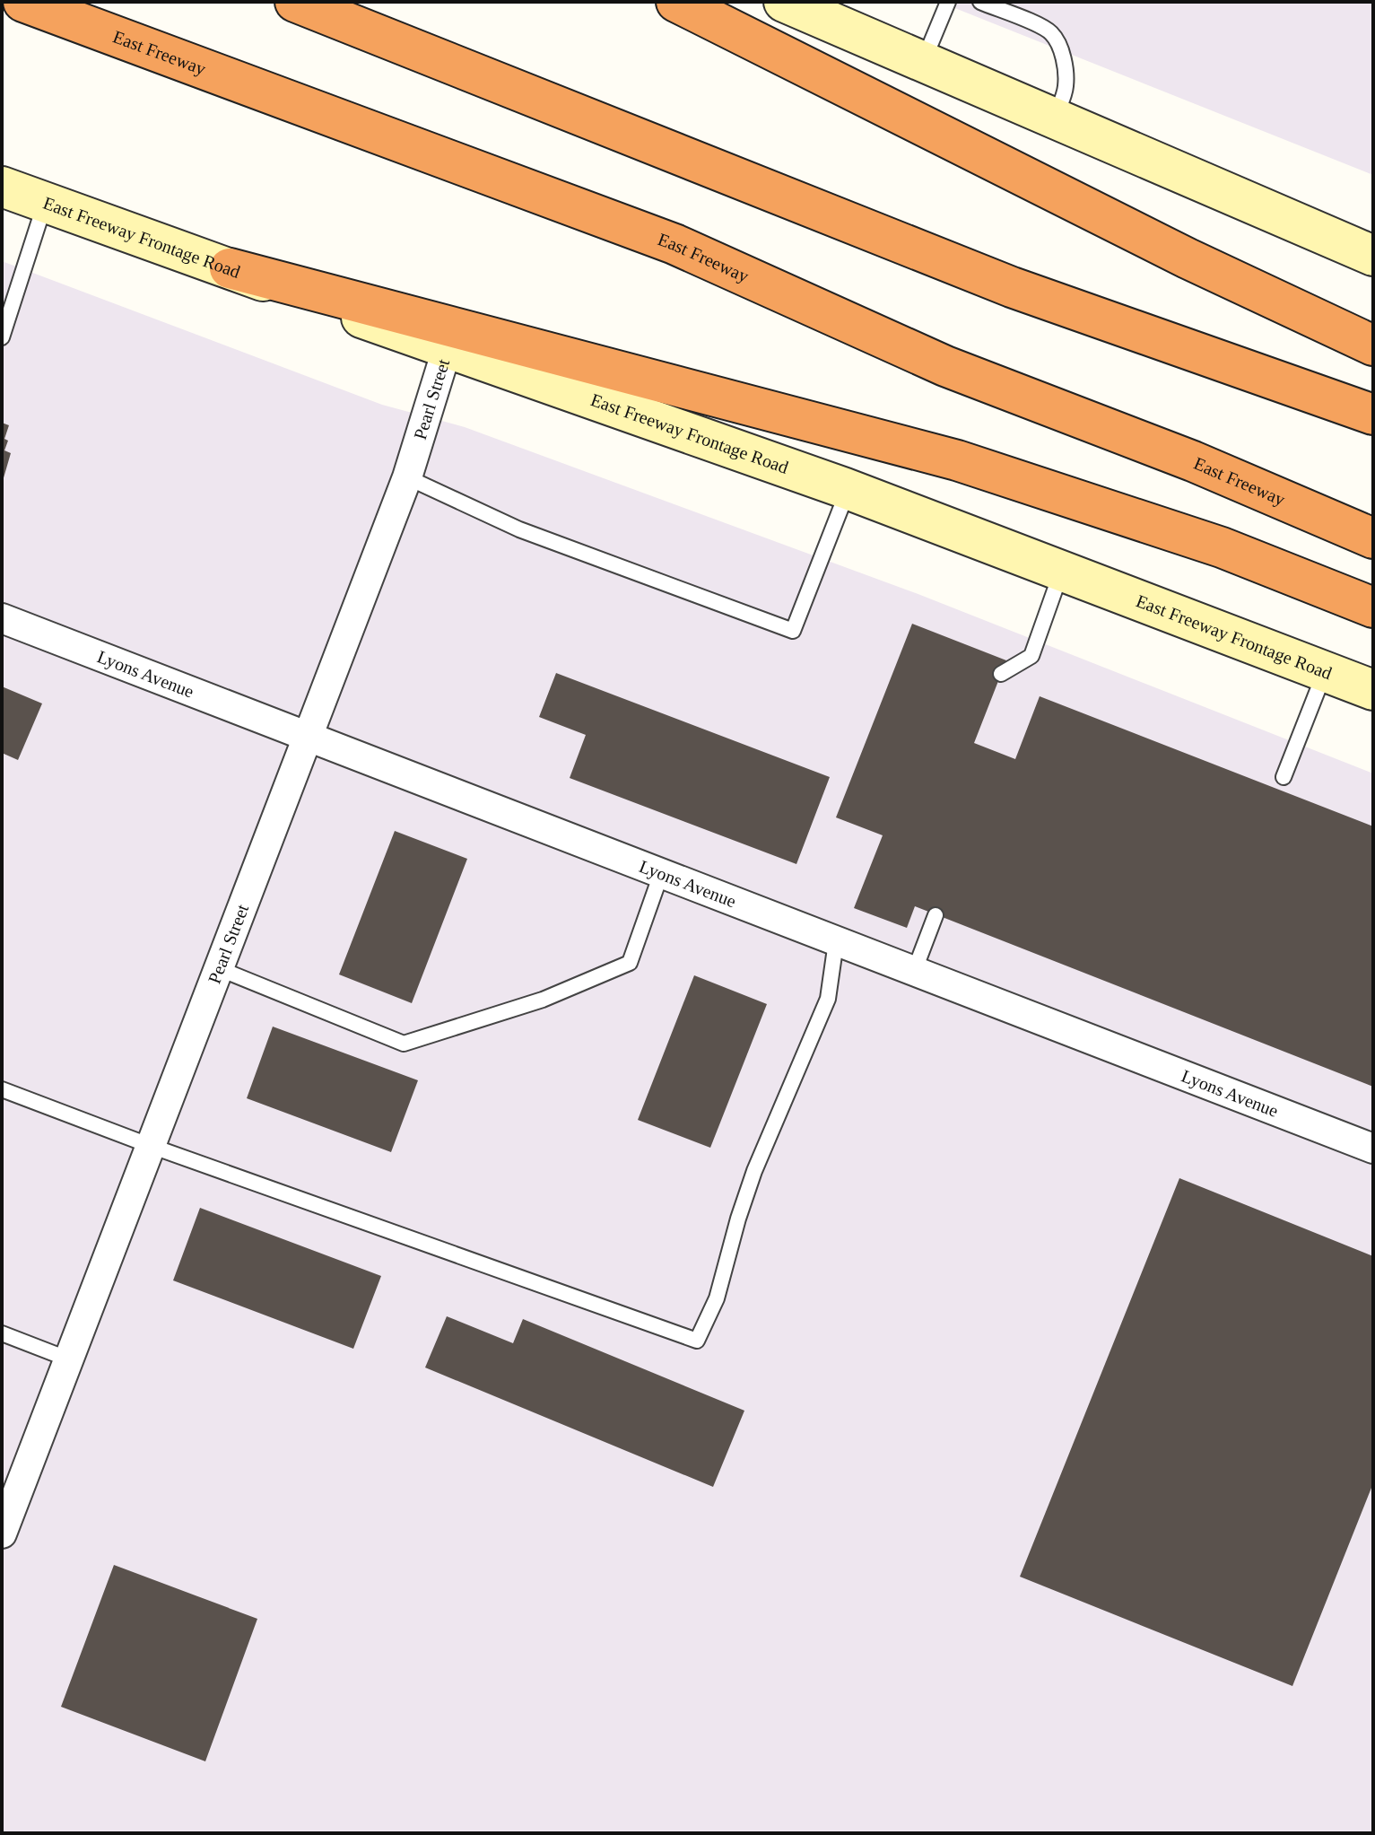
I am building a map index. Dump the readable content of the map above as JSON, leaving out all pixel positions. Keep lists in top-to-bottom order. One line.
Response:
{"streets":{"highway":["East Freeway"],"main road":["East Freeway Frontage Road"],"street":["Pearl Street","Lyons Avenue"]},"crossings":[["East Freeway Frontage Road","Pearl Street"],["Pearl Street","Lyons Avenue"]]}
